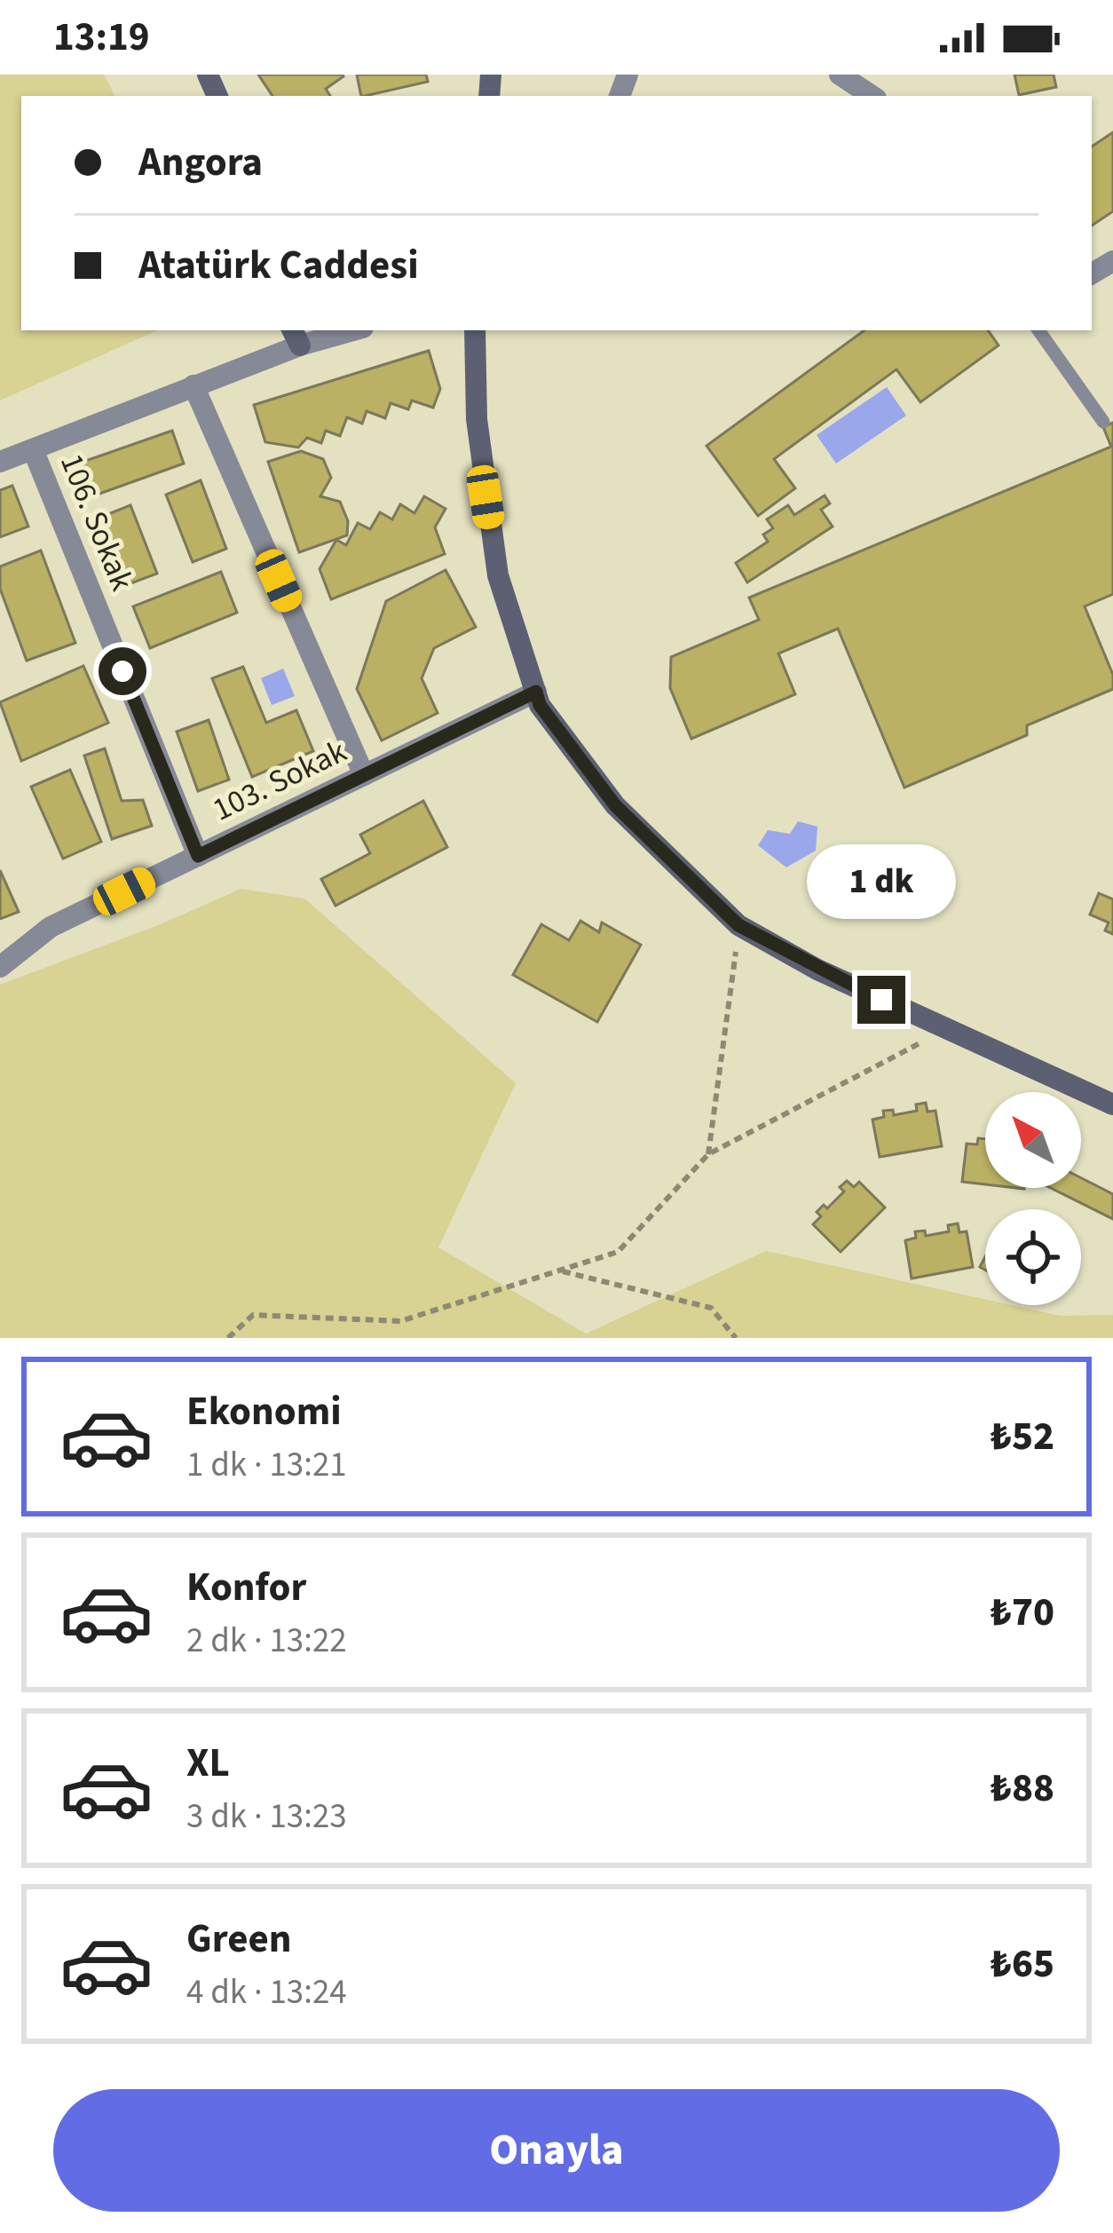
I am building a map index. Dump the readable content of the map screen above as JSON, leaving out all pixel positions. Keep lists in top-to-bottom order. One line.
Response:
{"streets":{"street":["106. Sokak","103. Sokak"]},"crossings":[["106. Sokak","103. Sokak"]],"north":"top left","page":{"status":"13:19","banner":["Angora","Atatürk Caddesi"],"bubble":"1 dk","list":[{"name":"Ekonomi","note":"1 dk · 13:21","value":"₺52"},{"name":"Konfor","note":"2 dk · 13:22","value":"₺70"},{"name":"XL","note":"3 dk · 13:23","value":"₺88"},{"name":"Green","note":"4 dk · 13:24","value":"₺65"}],"buttons":"Onayla"}}
